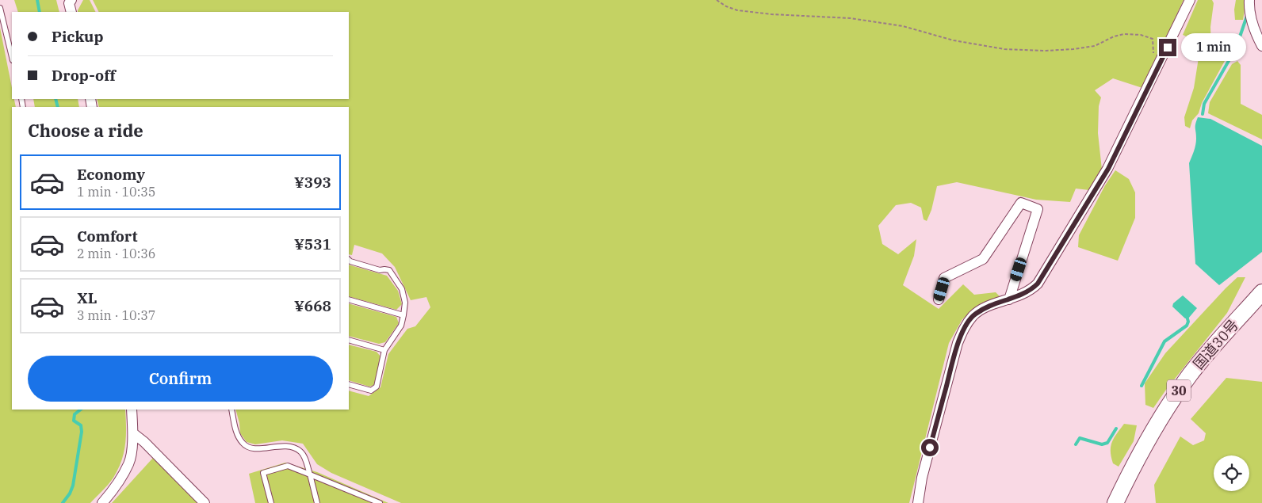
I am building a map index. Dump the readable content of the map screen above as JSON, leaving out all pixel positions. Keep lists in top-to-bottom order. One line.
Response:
{"streets":{"highway":["国道30号","30"]},"page":{"banner":["Pickup","Drop-off"],"bubble":"1 min","heading":"Choose a ride","list":[{"name":"Economy","note":"1 min · 10:35","value":"¥393"},{"name":"Comfort","note":"2 min · 10:36","value":"¥531"},{"name":"XL","note":"3 min · 10:37","value":"¥668"}],"buttons":"Confirm"}}
